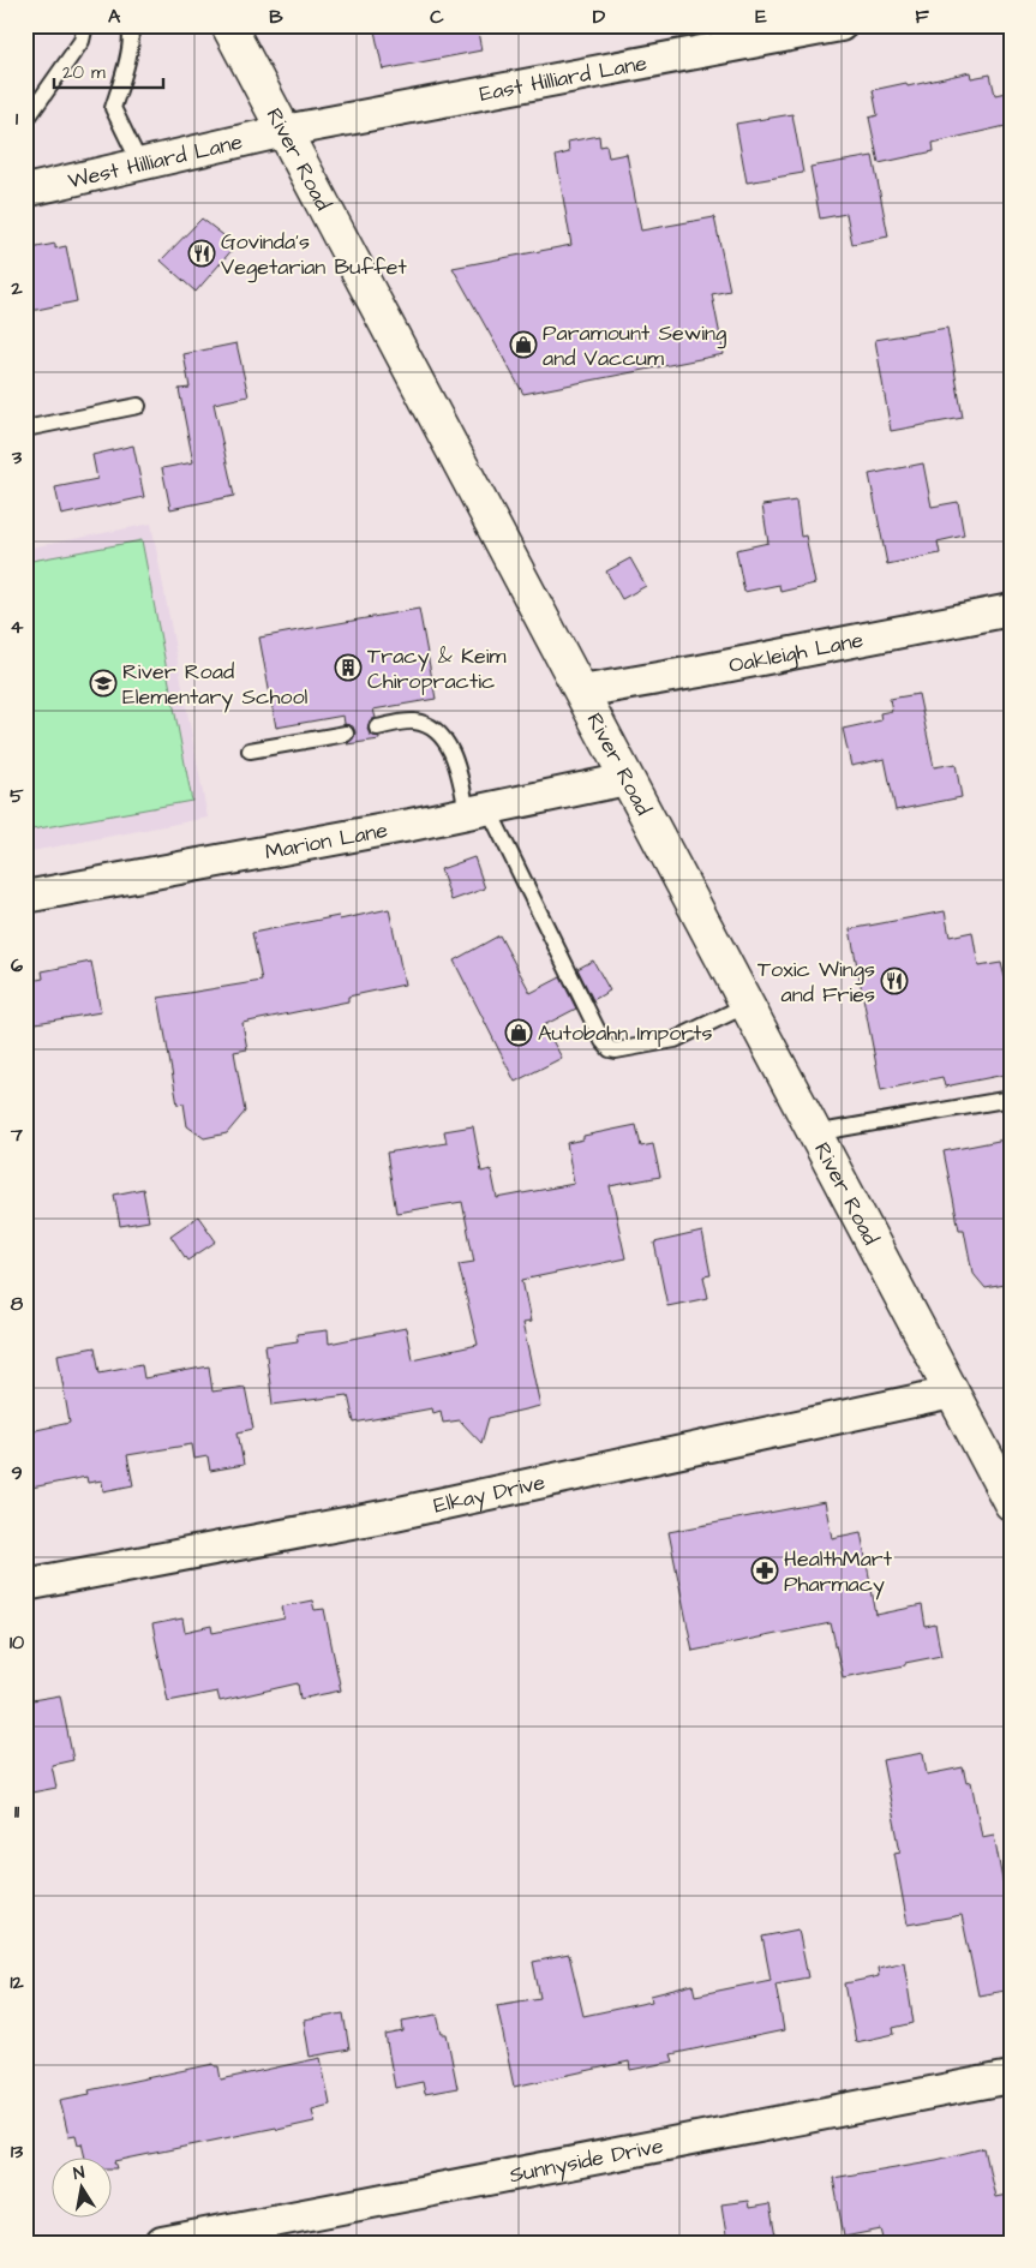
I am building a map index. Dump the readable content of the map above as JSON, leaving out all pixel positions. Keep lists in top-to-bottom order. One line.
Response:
{"streets":{"main road":["River Road"],"street":["East Hilliard Lane","West Hilliard Lane","Oakleigh Lane","Marion Lane","Elkay Drive","Sunnyside Drive"]},"crossings":[["East Hilliard Lane","River Road"],["East Hilliard Lane","West Hilliard Lane"],["River Road","West Hilliard Lane"],["River Road","Oakleigh Lane"],["River Road","Marion Lane"],["River Road","Elkay Drive"]],"places":{"restaurant":["Govinda's Vegetarian Buffet","Toxic Wings and Fries"],"shop":["Paramount Sewing and Vaccum","Autobahn Imports"],"building":["Tracy & Keim Chiropractic"],"school or university":["River Road Elementary School"],"pharmacy":["HealthMart Pharmacy"]},"scale_bar":"20 m","north":"top","grid":{"columns":["A","B","C","D","E","F"],"rows":["1","2","3","4","5","6","7","8","9","10","11","12","13"]}}
